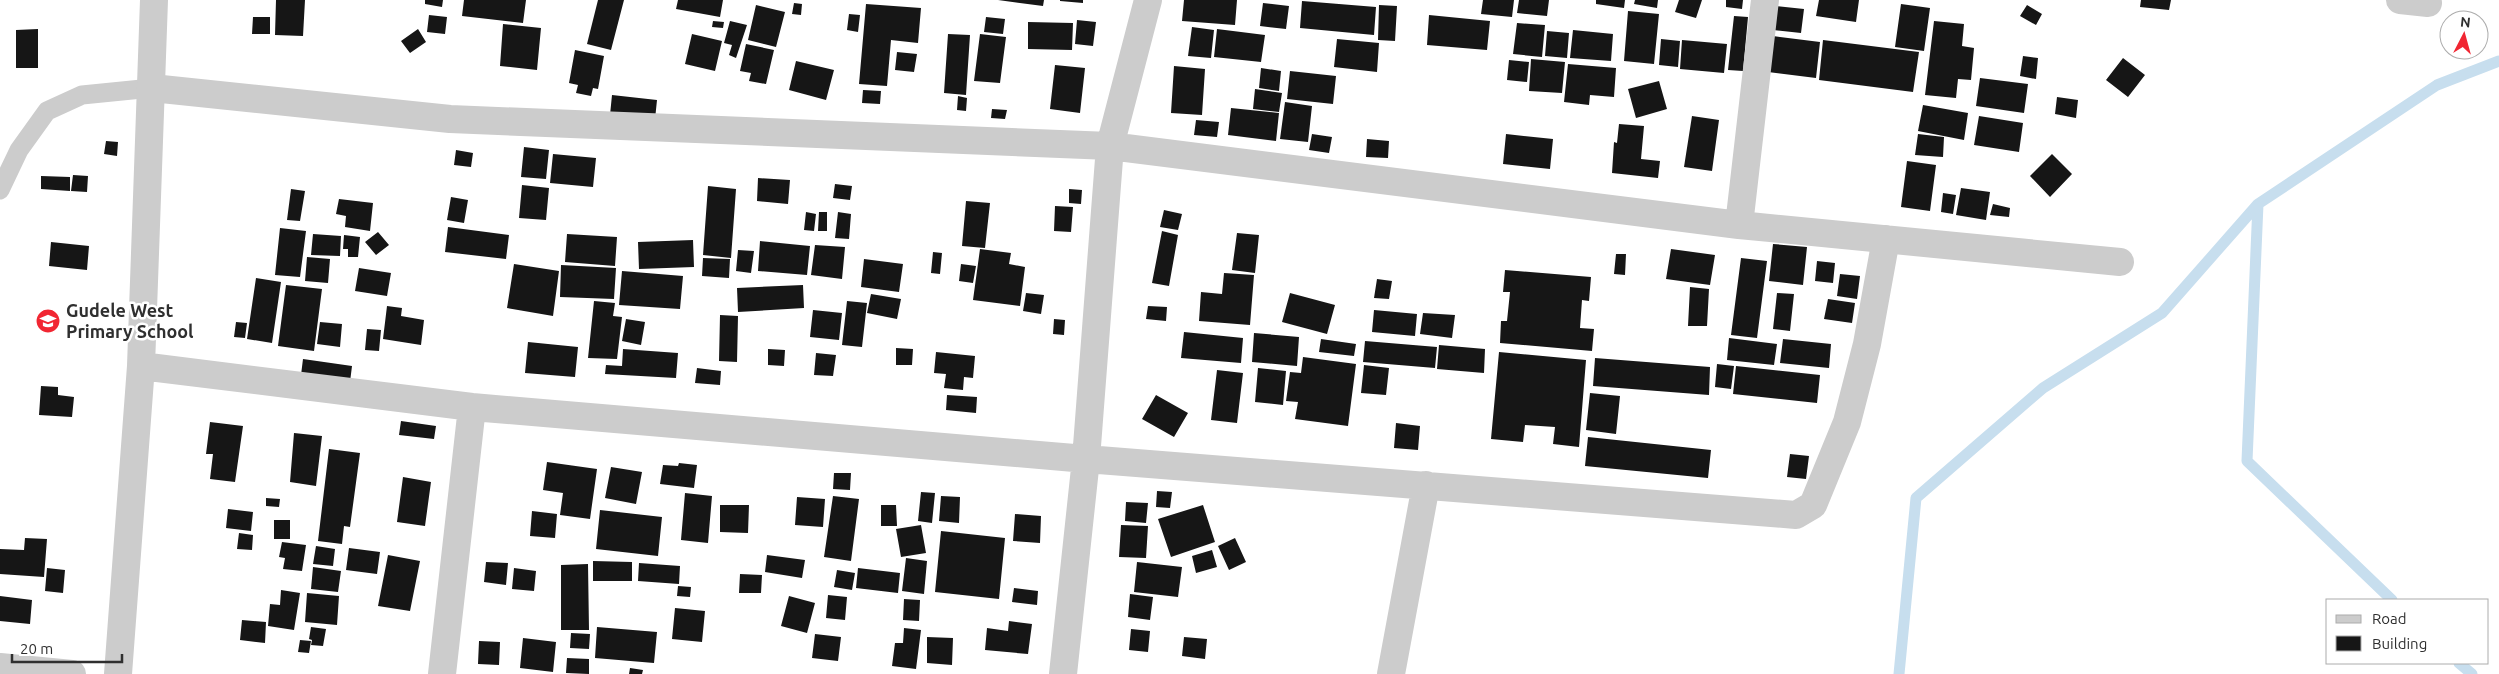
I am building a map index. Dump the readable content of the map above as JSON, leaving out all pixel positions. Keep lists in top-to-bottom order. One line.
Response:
{"places":{"school or university":["Gudele West Primary School"]},"legend":["Road","Building"],"scale_bar":"20 m","north":"top"}
